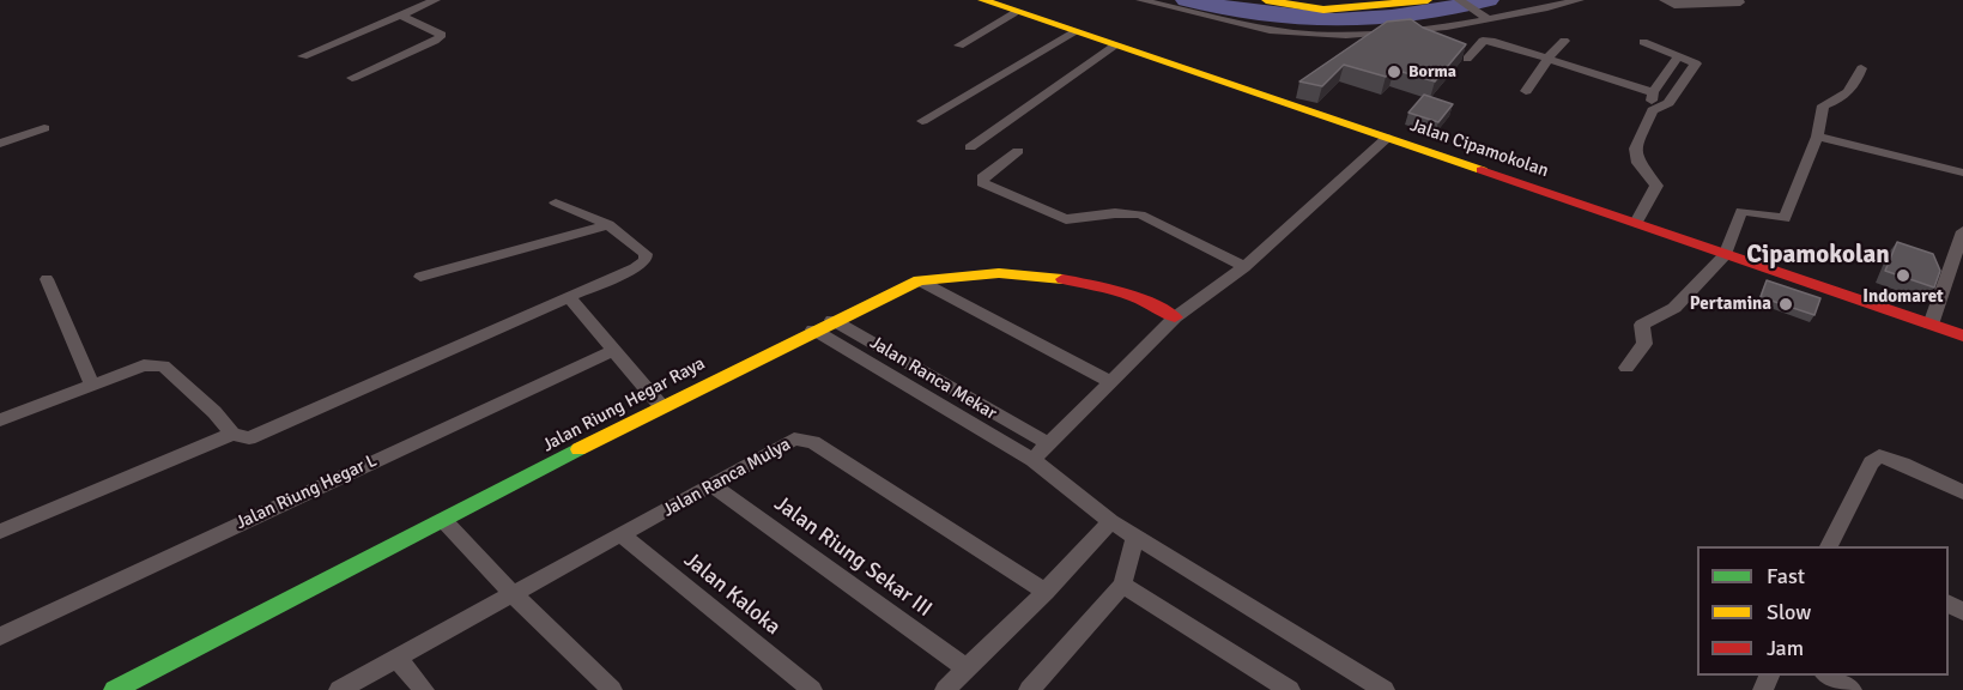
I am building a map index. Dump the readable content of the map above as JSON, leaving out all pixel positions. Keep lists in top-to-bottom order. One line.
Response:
{"streets":{"street":["Jalan Cipamokolan","Jalan Ranca Mekar","Jalan Riung Hegar Raya","Jalan Ranca Mulya","Jalan Riung Hegar L","Jalan Riung Sekar III","Jalan Kaloka"]},"crossings":[["Jalan Ranca Mekar","Jalan Riung Hegar Raya"],["Jalan Ranca Mulya","Jalan Riung Sekar III"],["Jalan Ranca Mulya","Jalan Kaloka"]],"districts":["Cipamokolan"],"places":["Borma","Indomaret","Pertamina"],"legend":["Fast","Slow","Jam"]}
